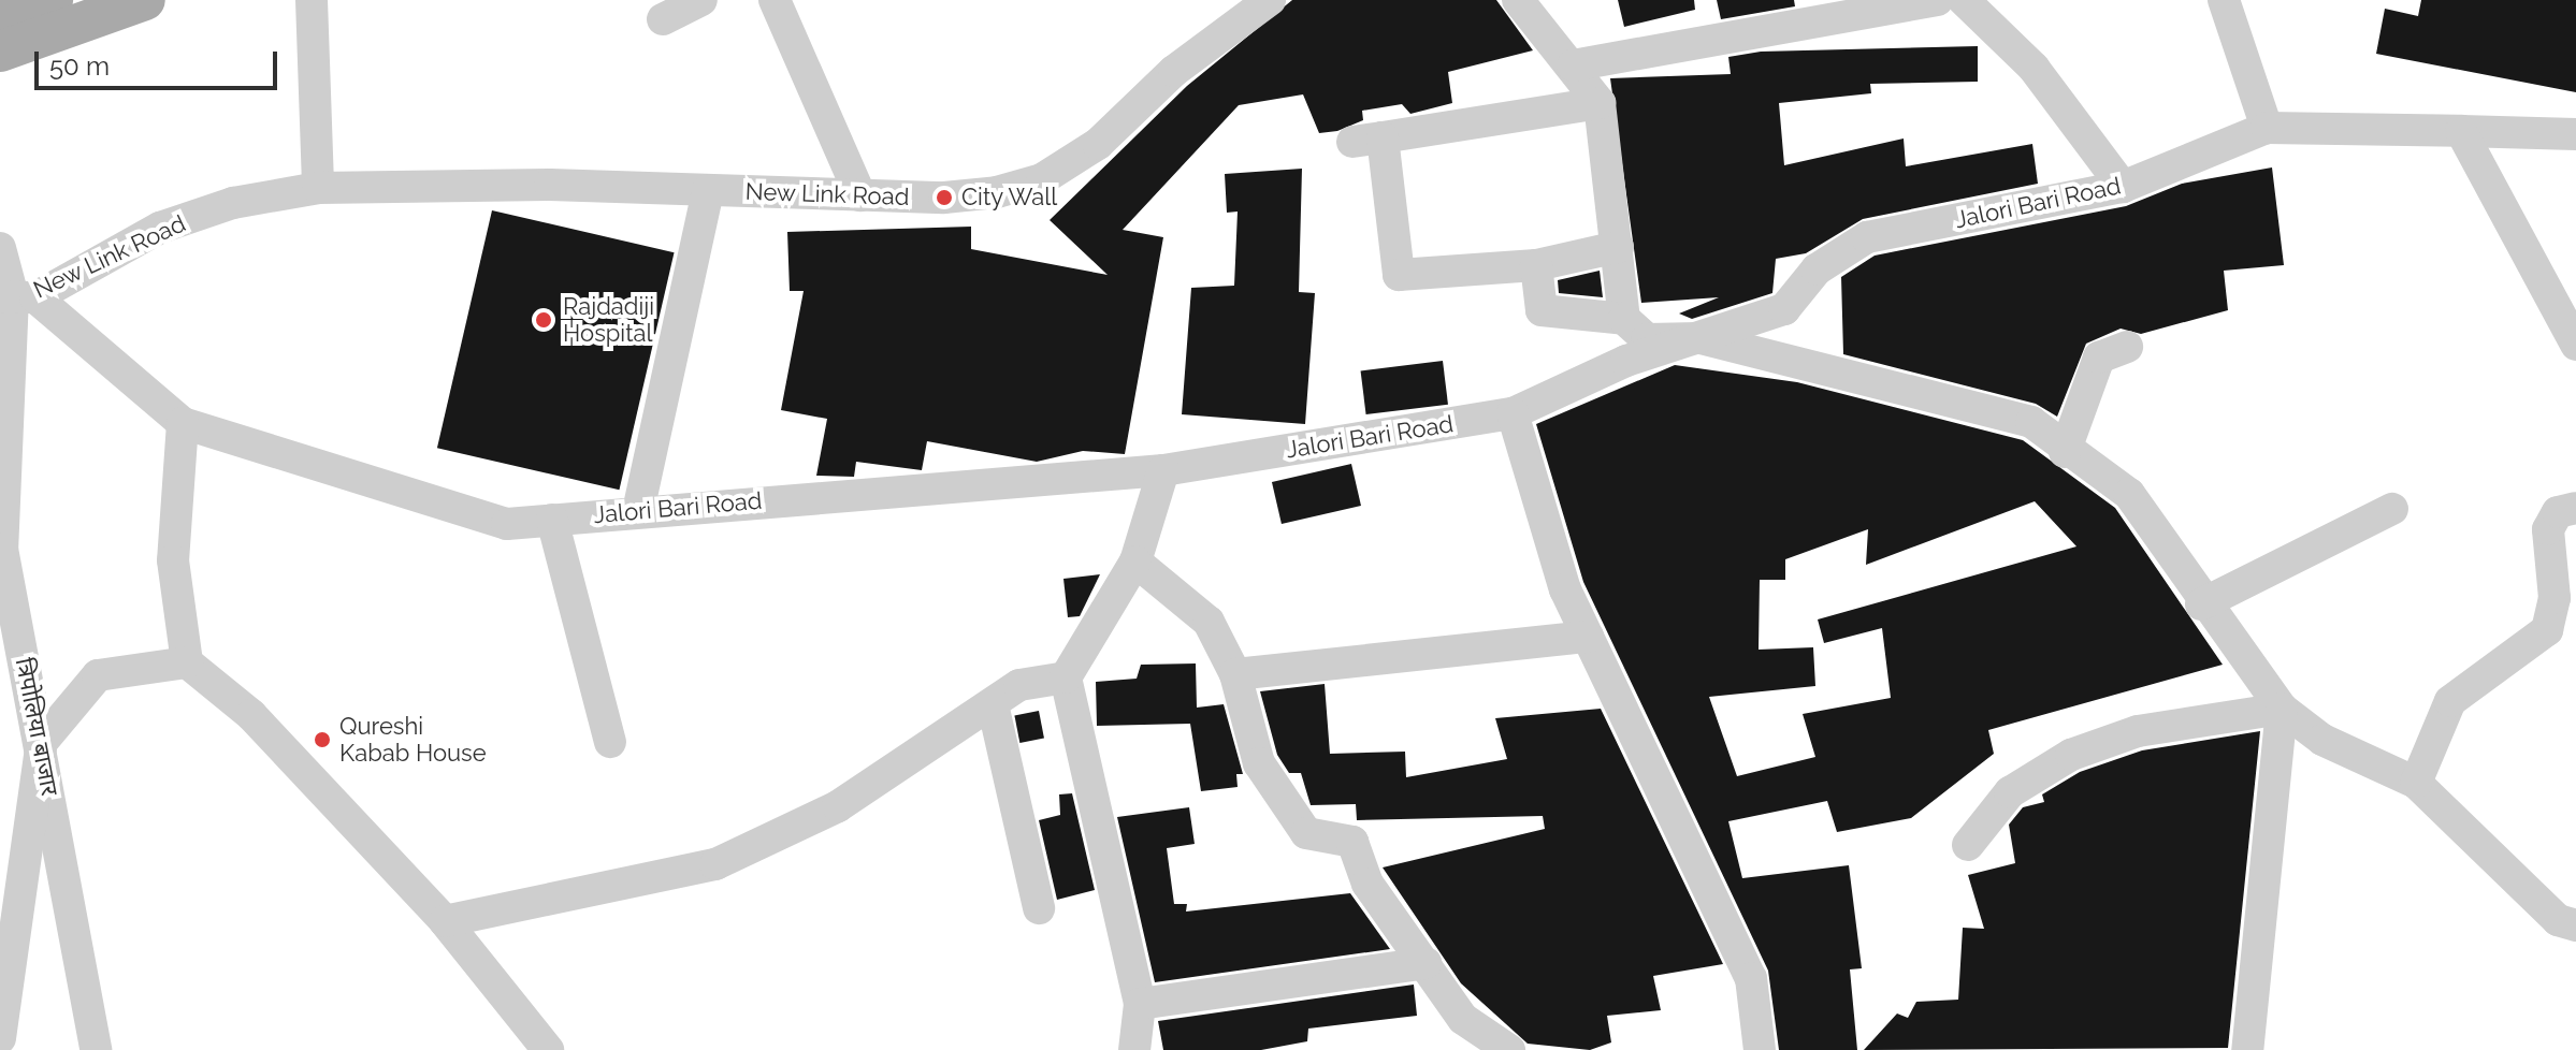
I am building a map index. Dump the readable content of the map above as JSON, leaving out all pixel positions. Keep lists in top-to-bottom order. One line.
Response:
{"streets":{"street":["New Link Road","Jalori Bari Road","त्रिपोलिया बाजार"]},"crossings":[["New Link Road","Jalori Bari Road"],["New Link Road","त्रिपोलिया बाजार"],["Jalori Bari Road","त्रिपोलिया बाजार"]],"places":["City Wall","Rajdadiji Hospital","Qureshi Kabab House"],"scale_bar":"50 m"}
